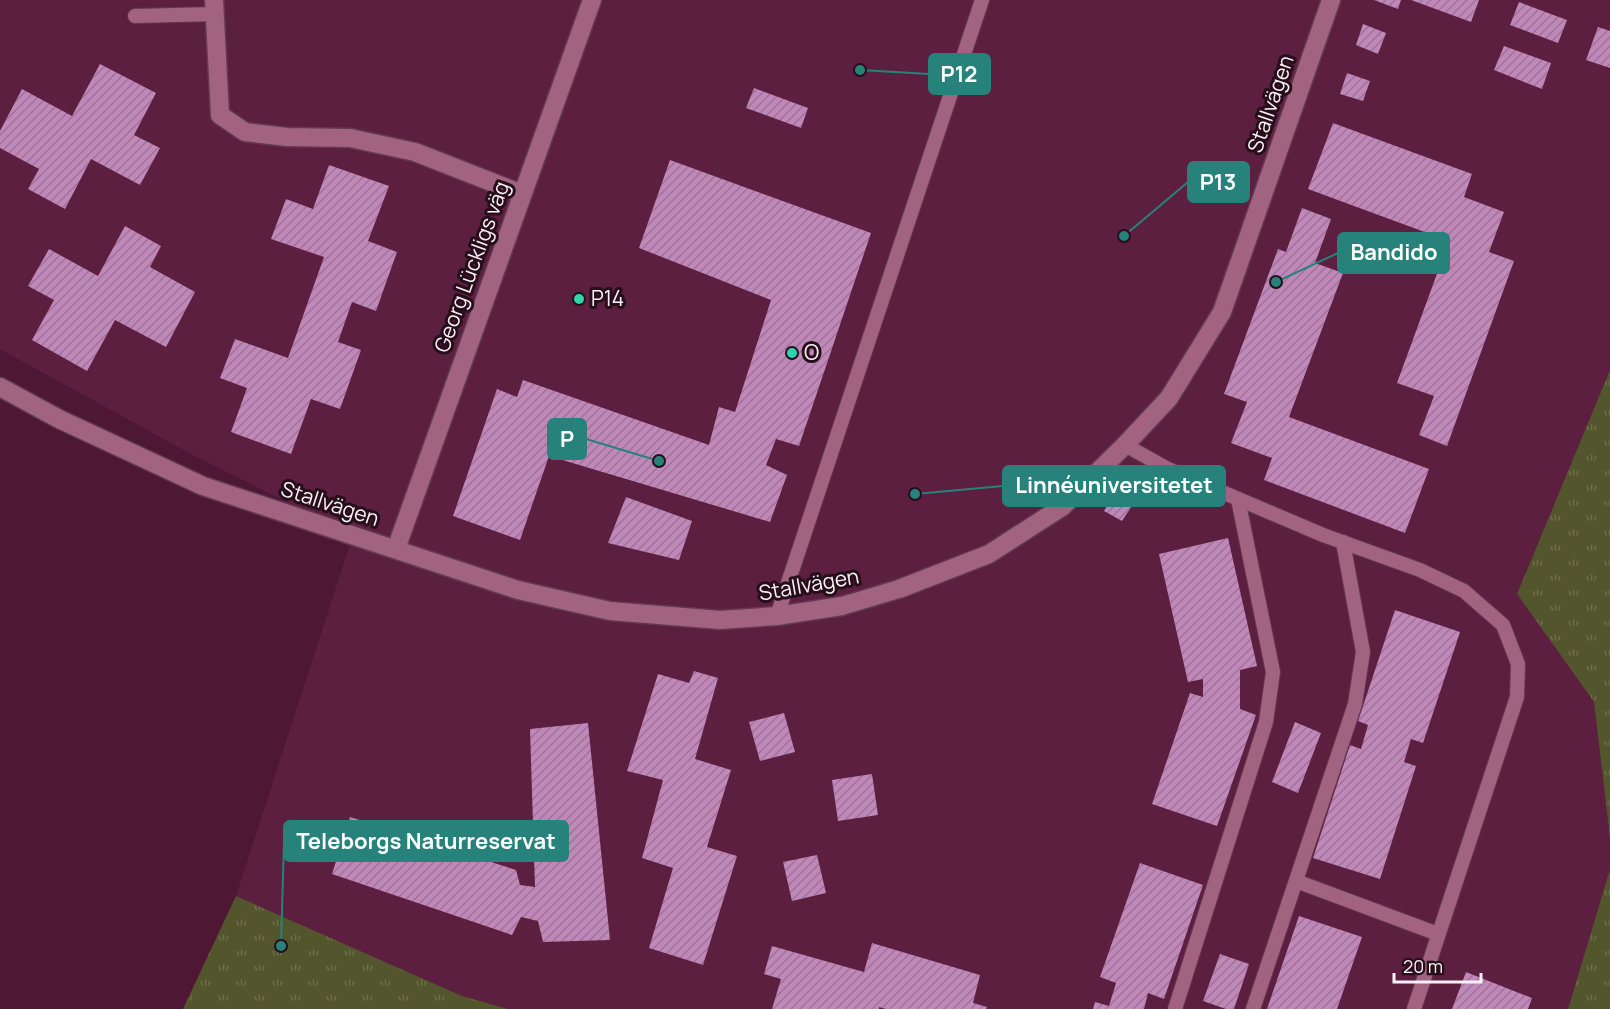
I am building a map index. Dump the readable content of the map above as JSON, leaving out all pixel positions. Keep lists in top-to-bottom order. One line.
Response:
{"streets":{"street":["Stallvägen","Georg Lückligs väg"]},"crossings":[["Stallvägen","Georg Lückligs väg"]],"places":["P12","P13","Bandido","P14","O","P","Linnéuniversitetet","Teleborgs Naturreservat"],"scale_bar":"20 m"}
